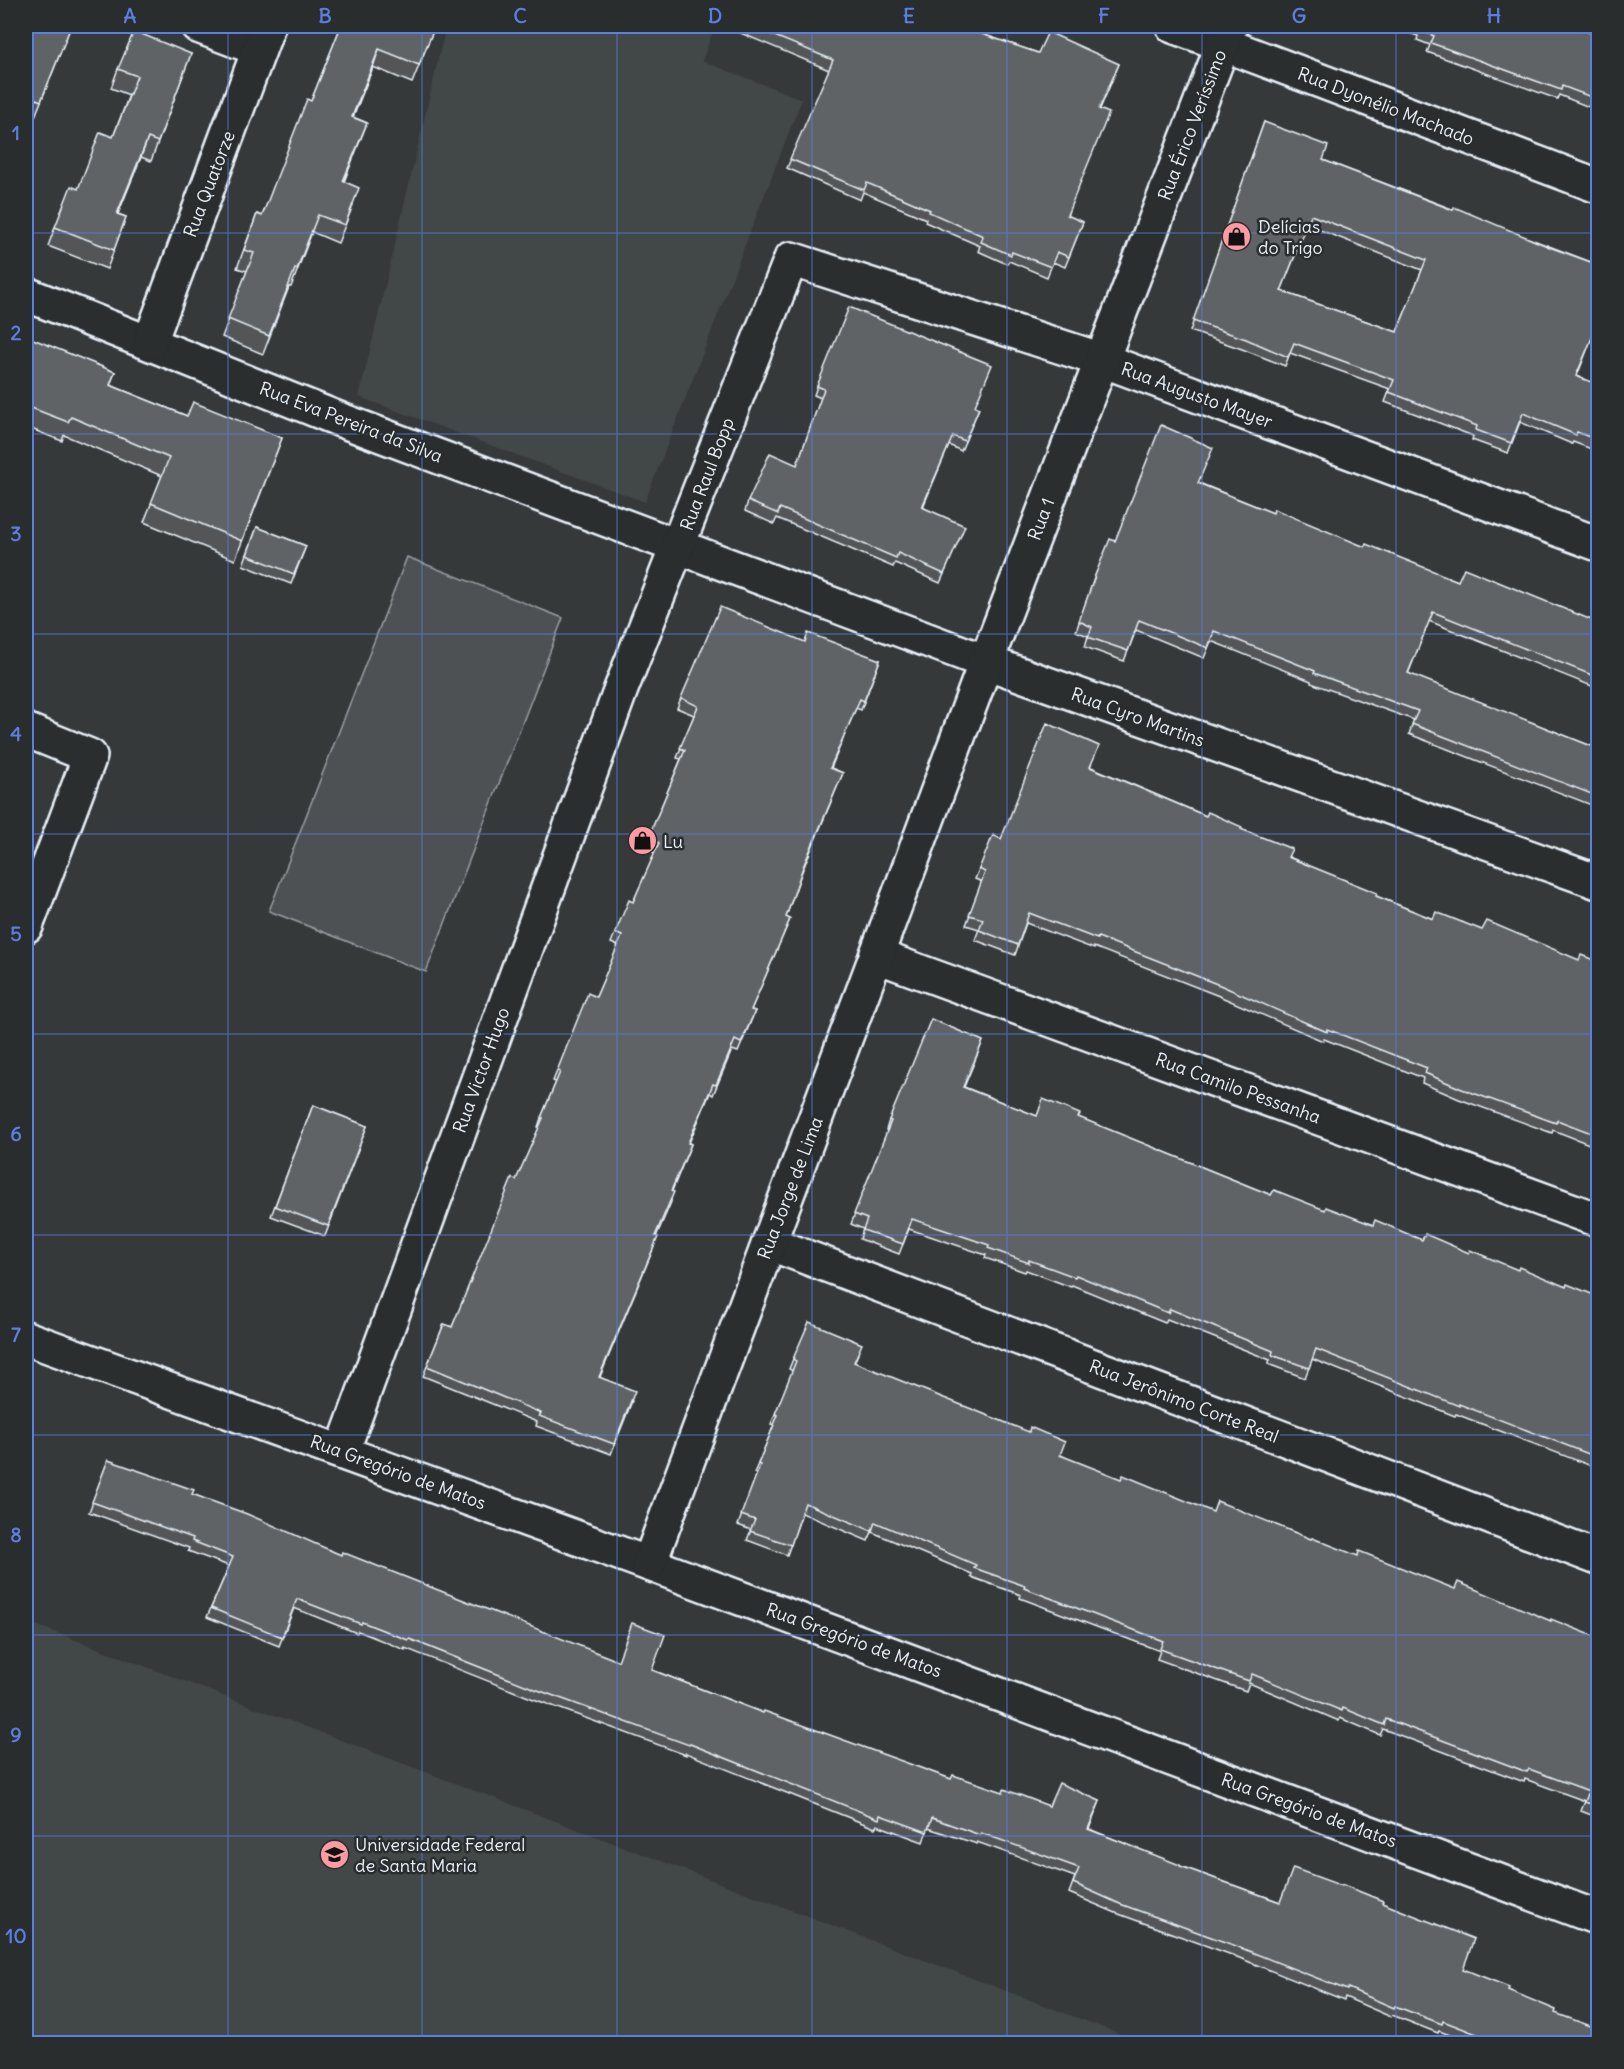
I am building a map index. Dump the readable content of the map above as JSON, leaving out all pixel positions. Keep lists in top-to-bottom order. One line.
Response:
{"streets":{"street":["Rua Dyonélio Machado","Rua Érico Veríssimo","Rua Quatorze","Rua Augusto Mayer","Rua Eva Pereira da Silva","Rua Raul Bopp","Rua 1","Rua Cyro Martins","Rua Victor Hugo","Rua Camilo Pessanha","Rua Jorge de Lima","Rua Jerônimo Corte Real","Rua Gregório de Matos"]},"crossings":[["Rua Dyonélio Machado","Rua Érico Veríssimo"],["Rua Érico Veríssimo","Rua 1"],["Rua Quatorze","Rua Eva Pereira da Silva"],["Rua Augusto Mayer","Rua Raul Bopp"],["Rua Augusto Mayer","Rua 1"],["Rua Eva Pereira da Silva","Rua Raul Bopp"],["Rua Eva Pereira da Silva","Rua Cyro Martins"],["Rua Raul Bopp","Rua Cyro Martins"],["Rua Raul Bopp","Rua Victor Hugo"],["Rua 1","Rua Cyro Martins"],["Rua 1","Rua Jorge de Lima"],["Rua Victor Hugo","Rua Gregório de Matos"],["Rua Camilo Pessanha","Rua Jorge de Lima"],["Rua Jorge de Lima","Rua Jerônimo Corte Real"],["Rua Jorge de Lima","Rua Gregório de Matos"]],"places":{"shop":["Delícias do Trigo","Lu"],"school or university":["Universidade Federal de Santa Maria"]},"grid":{"columns":["A","B","C","D","E","F","G","H"],"rows":["1","2","3","4","5","6","7","8","9","10"]}}
